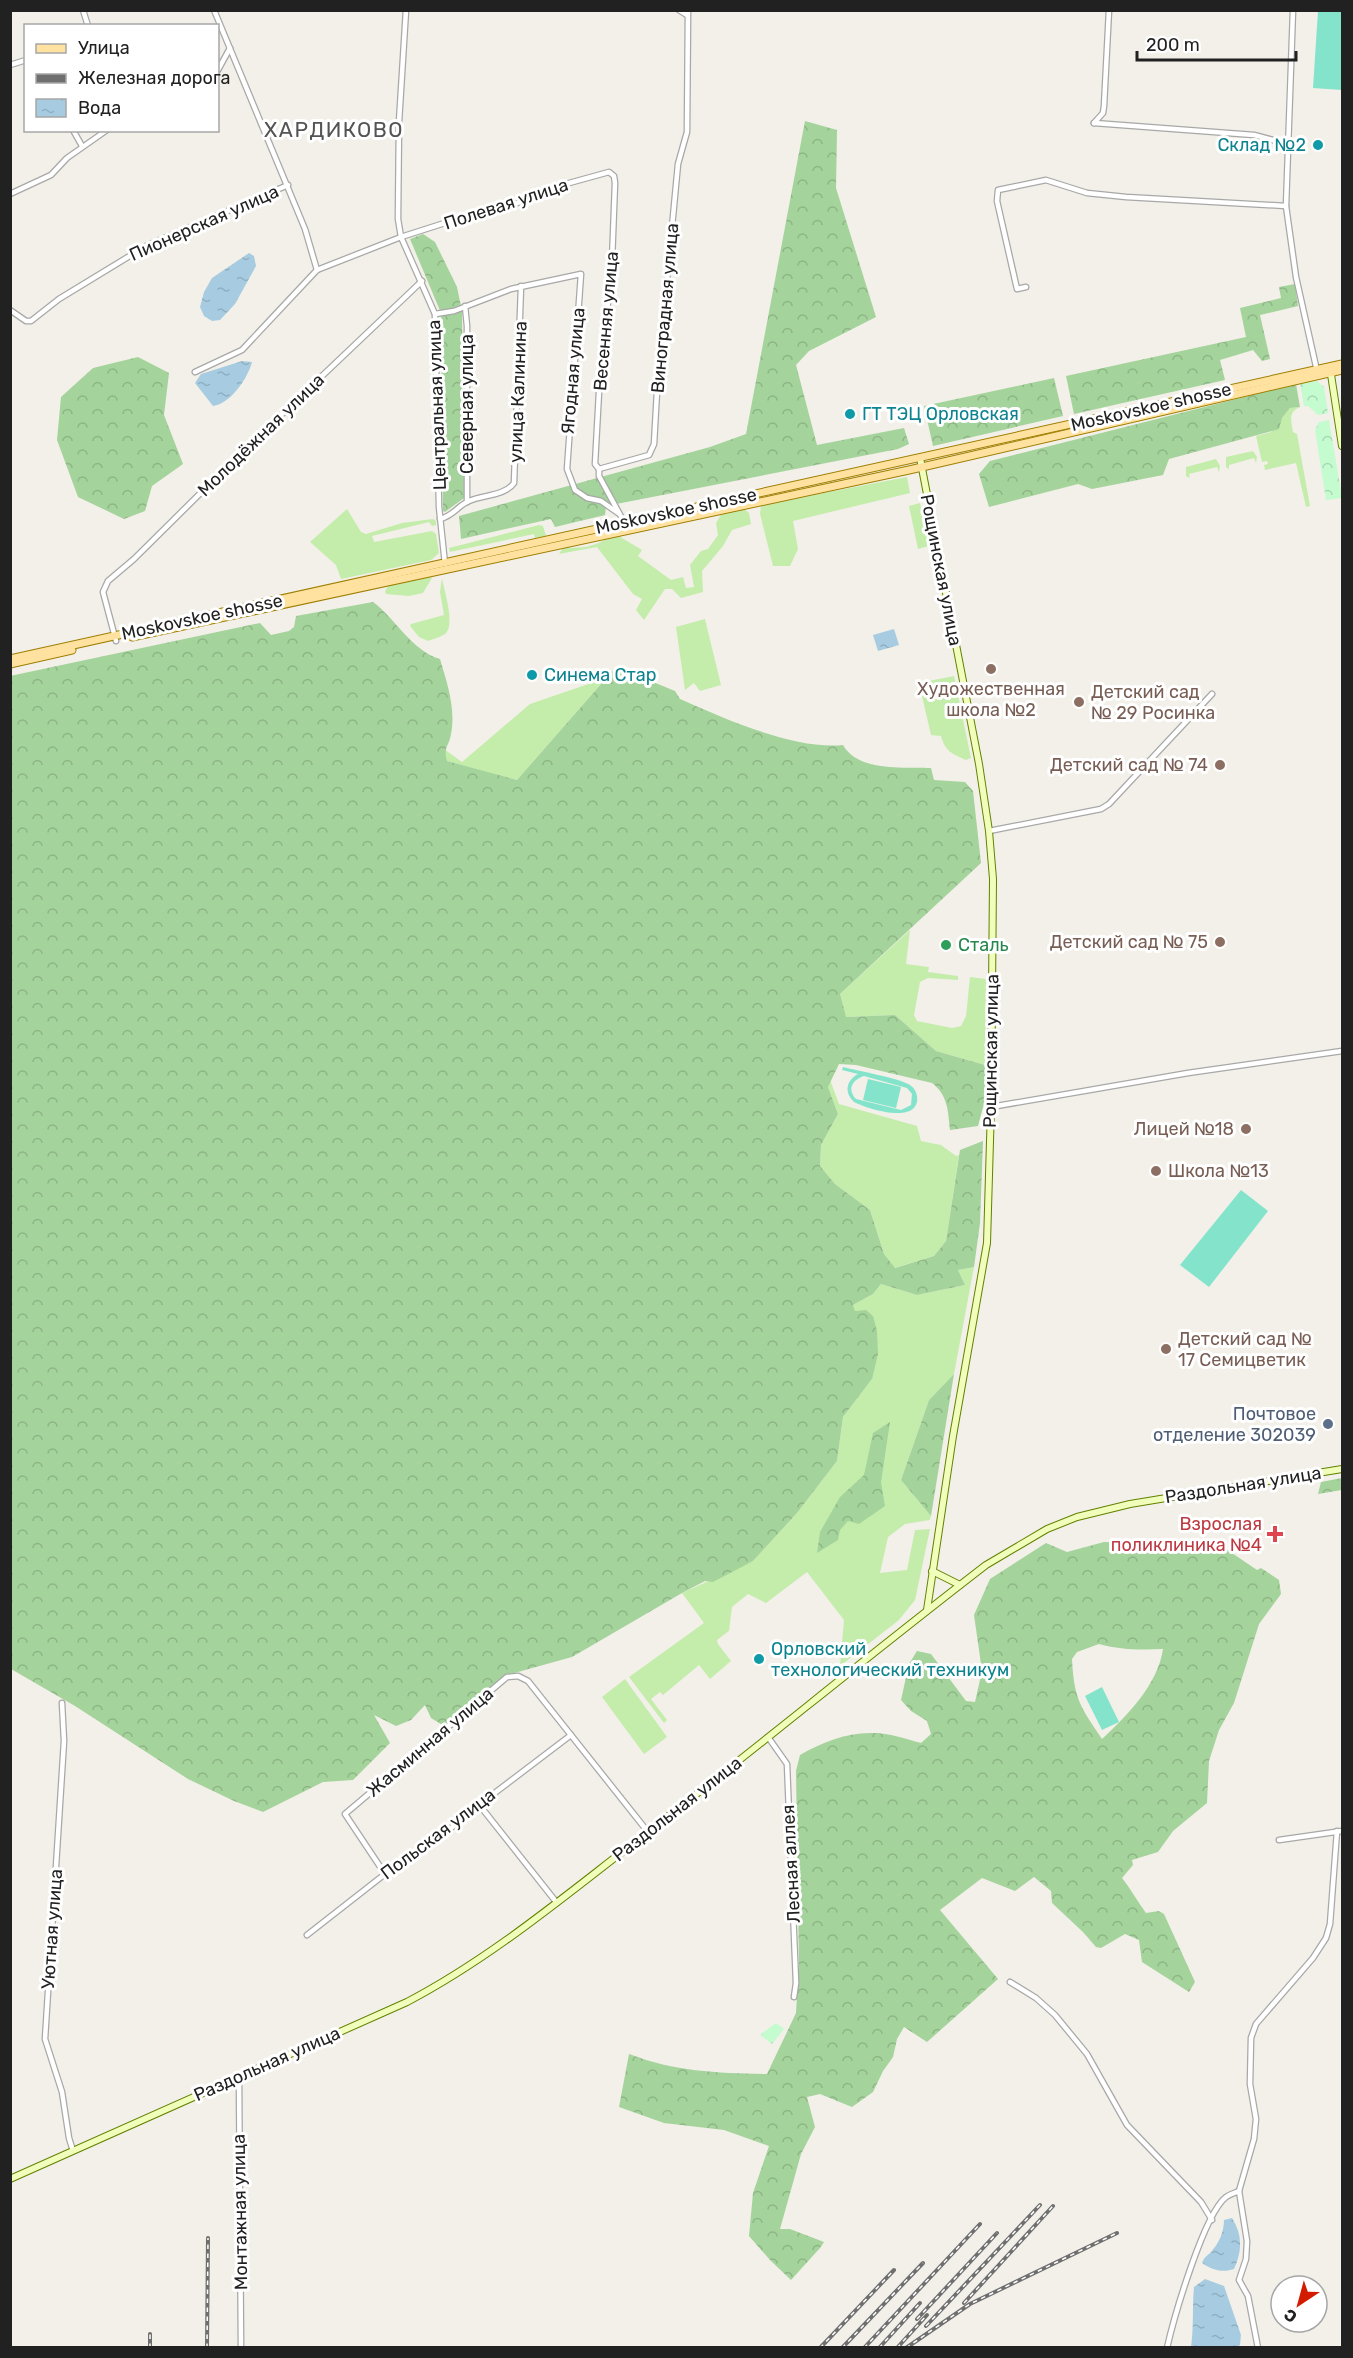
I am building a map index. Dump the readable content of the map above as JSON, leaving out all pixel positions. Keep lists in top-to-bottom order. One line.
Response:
{"streets":{"main road":["Moskovskoe shosse","Рощинская улица","Раздольная улица"],"street":["Полевая улица","Пионерская улица","Виноградная улица","Весенняя улица","Ягодная улица","улица Калинина","Северная улица","Центральная улица","Молодёжная улица","Жасминная улица","Польская улица","Лесная аллея","Уютная улица","Монтажная улица"]},"crossings":[["Полевая улица","Весенняя улица"],["Полевая улица","Центральная улица"],["Виноградная улица","Весенняя улица"],["Ягодная улица","улица Калинина"],["улица Калинина","Северная улица"],["Центральная улица","Moskovskoe shosse"],["Центральная улица","Молодёжная улица"],["Moskovskoe shosse","Молодёжная улица"],["Moskovskoe shosse","Рощинская улица"],["Рощинская улица","Раздольная улица"],["Раздольная улица","Лесная аллея"],["Раздольная улица","Уютная улица"],["Раздольная улица","Монтажная улица"],["Жасминная улица","Польская улица"]],"districts":["ХАРДИКОВО"],"places":{"other":["Склад №2","ГТ ТЭЦ Орловская","Художественная школа №2","Синема Стар","Детский сад № 29 Росинка","Детский сад № 74","Детский сад № 75","Сталь","Лицей №18","Школа №13","Детский сад № 17 Семицветик","Почтовое отделение 302039","Орловский технологический техникум"],"health":["Взрослая поликлиника №4"]},"legend":["Улица","Железная дорога","Вода"],"scale_bar":"200 m","north":"bottom left"}
